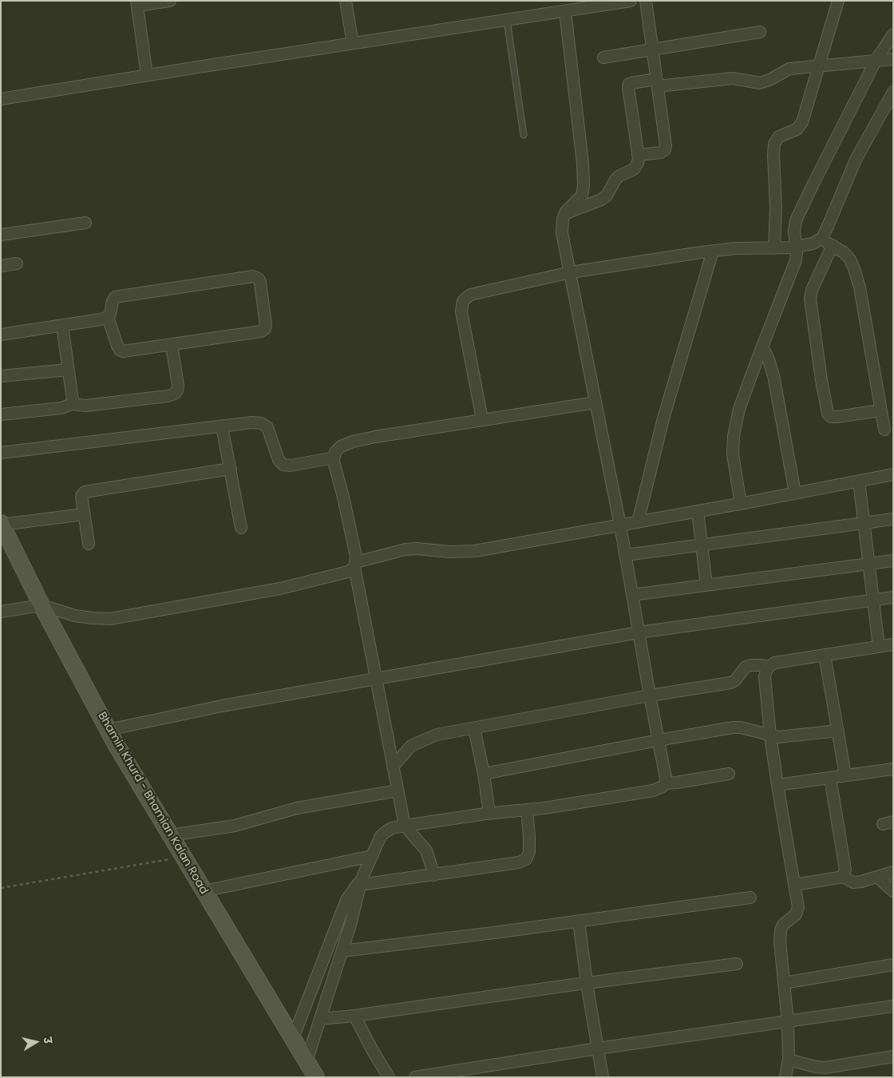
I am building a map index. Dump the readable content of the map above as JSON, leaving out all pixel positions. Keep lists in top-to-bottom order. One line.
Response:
{"streets":{"street":["Bhamin Khurd - Bhamian Kalan Road"]},"north":"right"}
